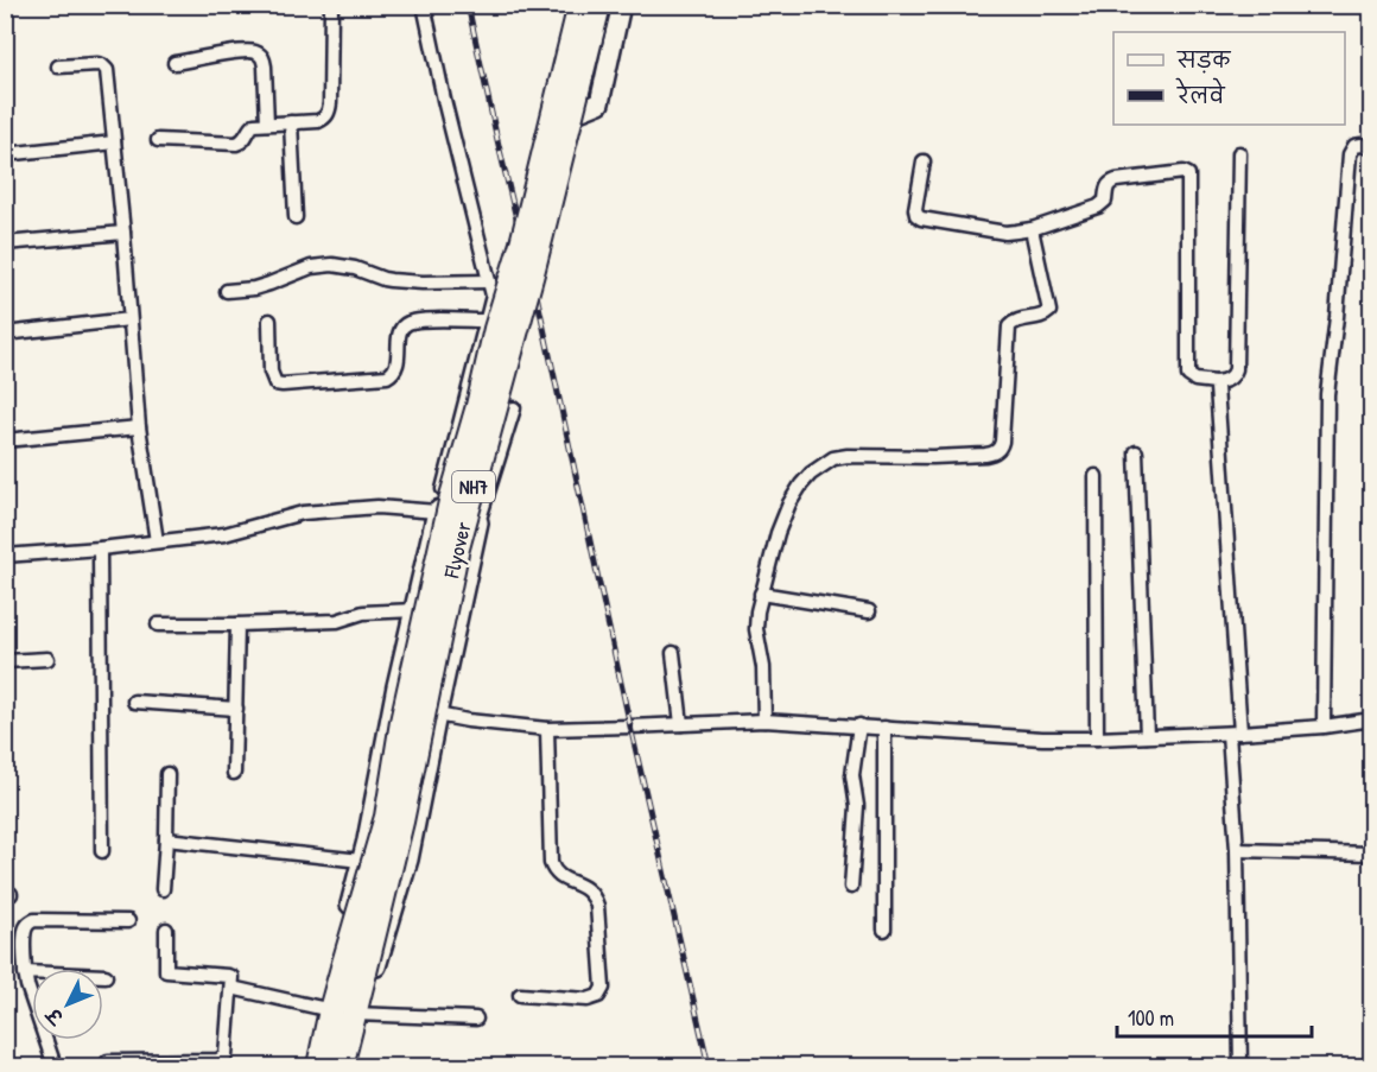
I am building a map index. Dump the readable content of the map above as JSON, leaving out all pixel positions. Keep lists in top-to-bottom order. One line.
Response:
{"streets":{"highway":["NH7","Flyover"]},"crossings":[["NH7","Flyover"]],"legend":["सड़क","रेलवे"],"scale_bar":"100 m","north":"bottom left"}
